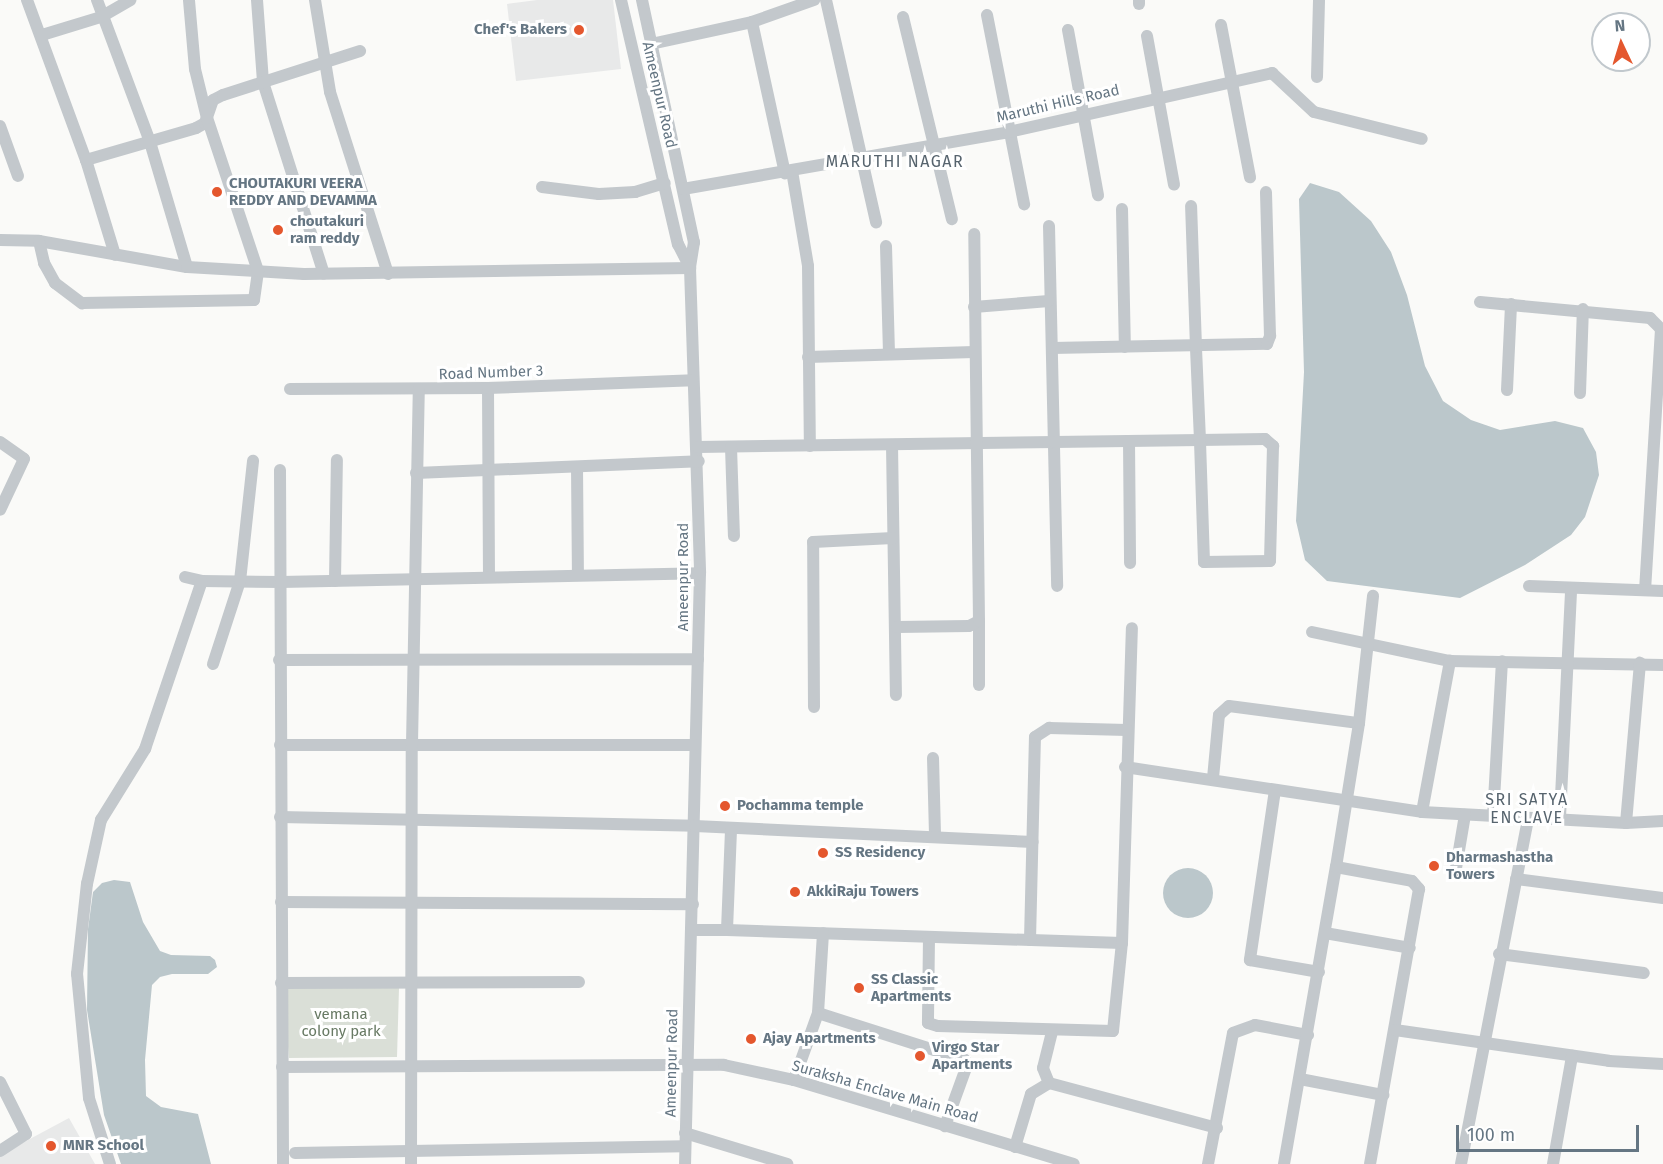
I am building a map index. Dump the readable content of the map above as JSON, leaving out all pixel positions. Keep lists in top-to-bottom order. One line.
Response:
{"streets":{"street":["Ameenpur Road","Maruthi Hills Road","Road Number 3","Suraksha Enclave Main Road"]},"crossings":[["Ameenpur Road","Road Number 3"],["Ameenpur Road","Suraksha Enclave Main Road"]],"districts":["MARUTHI NAGAR","SRI SATYA ENCLAVE"],"parks":["vemana colony park"],"places":["Chef's Bakers","CHOUTAKURI VEERA REDDY AND DEVAMMA","choutakuri ram reddy","Pochamma temple","SS Residency","Dharmashastha Towers","AkkiRaju Towers","SS Classic Apartments","Ajay Apartments","Virgo Star Apartments","MNR School"],"scale_bar":"100 m","north":"top"}
